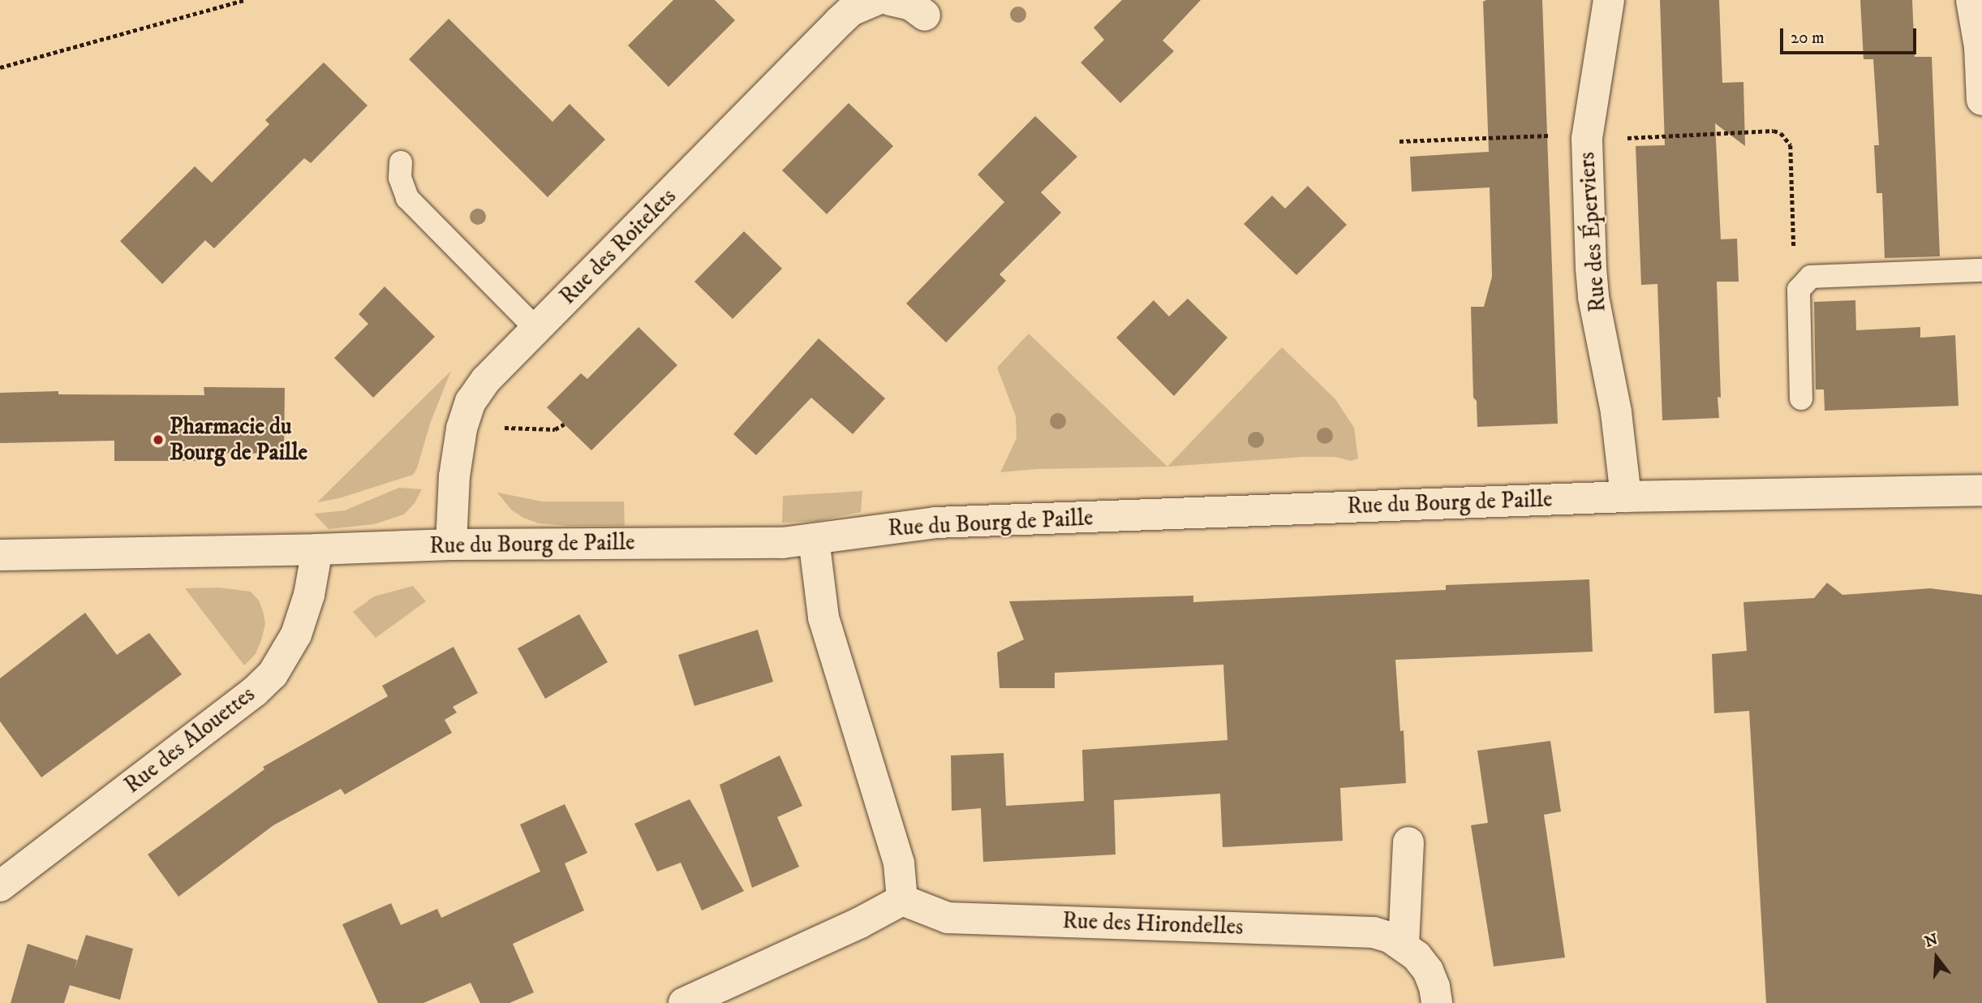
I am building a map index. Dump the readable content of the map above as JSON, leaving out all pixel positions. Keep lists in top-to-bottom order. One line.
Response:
{"streets":{"street":["Rue des Éperviers","Rue des Roitelets","Rue du Bourg de Paille","Rue des Alouettes","Rue des Hirondelles"]},"crossings":[["Rue des Éperviers","Rue du Bourg de Paille"],["Rue des Roitelets","Rue du Bourg de Paille"],["Rue du Bourg de Paille","Rue des Alouettes"]],"places":["Pharmacie du Bourg de Paille"],"scale_bar":"20 m","north":"top"}
